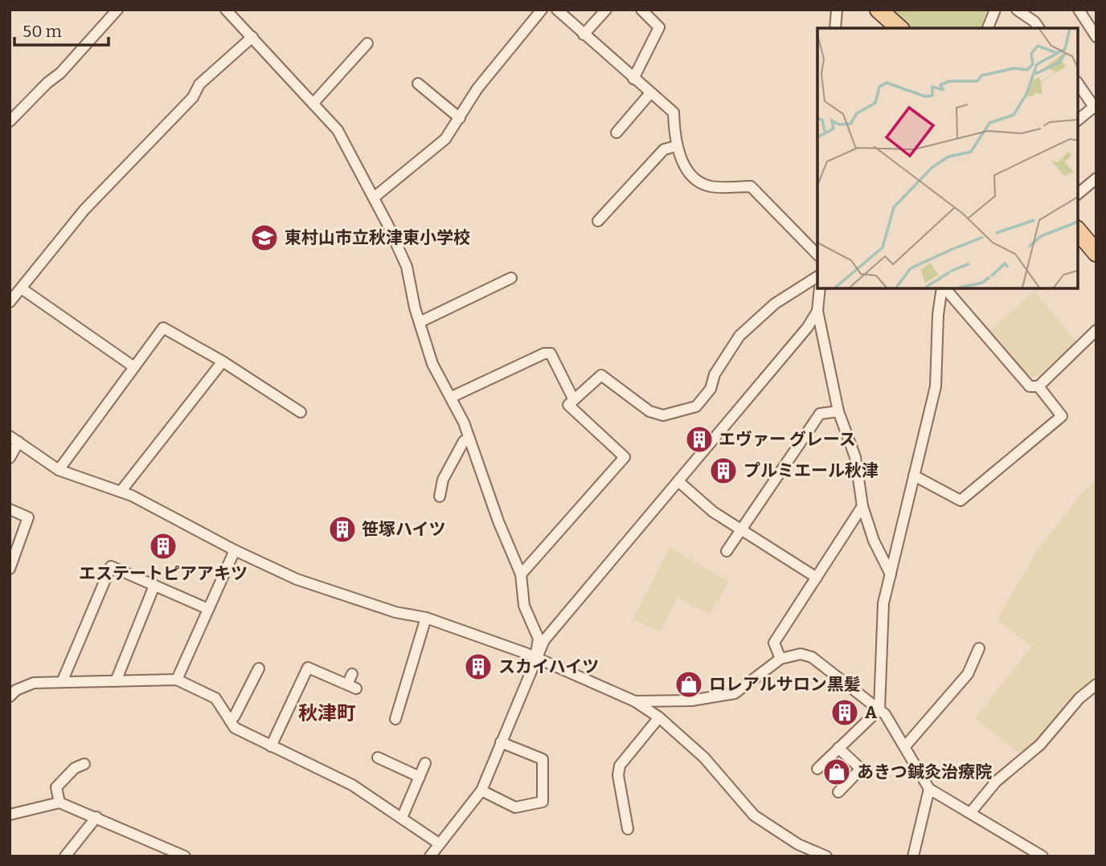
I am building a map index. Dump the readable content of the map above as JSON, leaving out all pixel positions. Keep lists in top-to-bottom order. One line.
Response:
{"districts":["秋津町"],"places":{"school or university":["東村山市立秋津東小学校"],"building":["エヴァー グレース","プルミエール秋津","笹塚ハイツ","エステートピアアキツ","スカイハイツ","A"],"shop":["ロレアルサロン黒髪","あきつ鍼灸治療院"]},"scale_bar":"50 m"}
